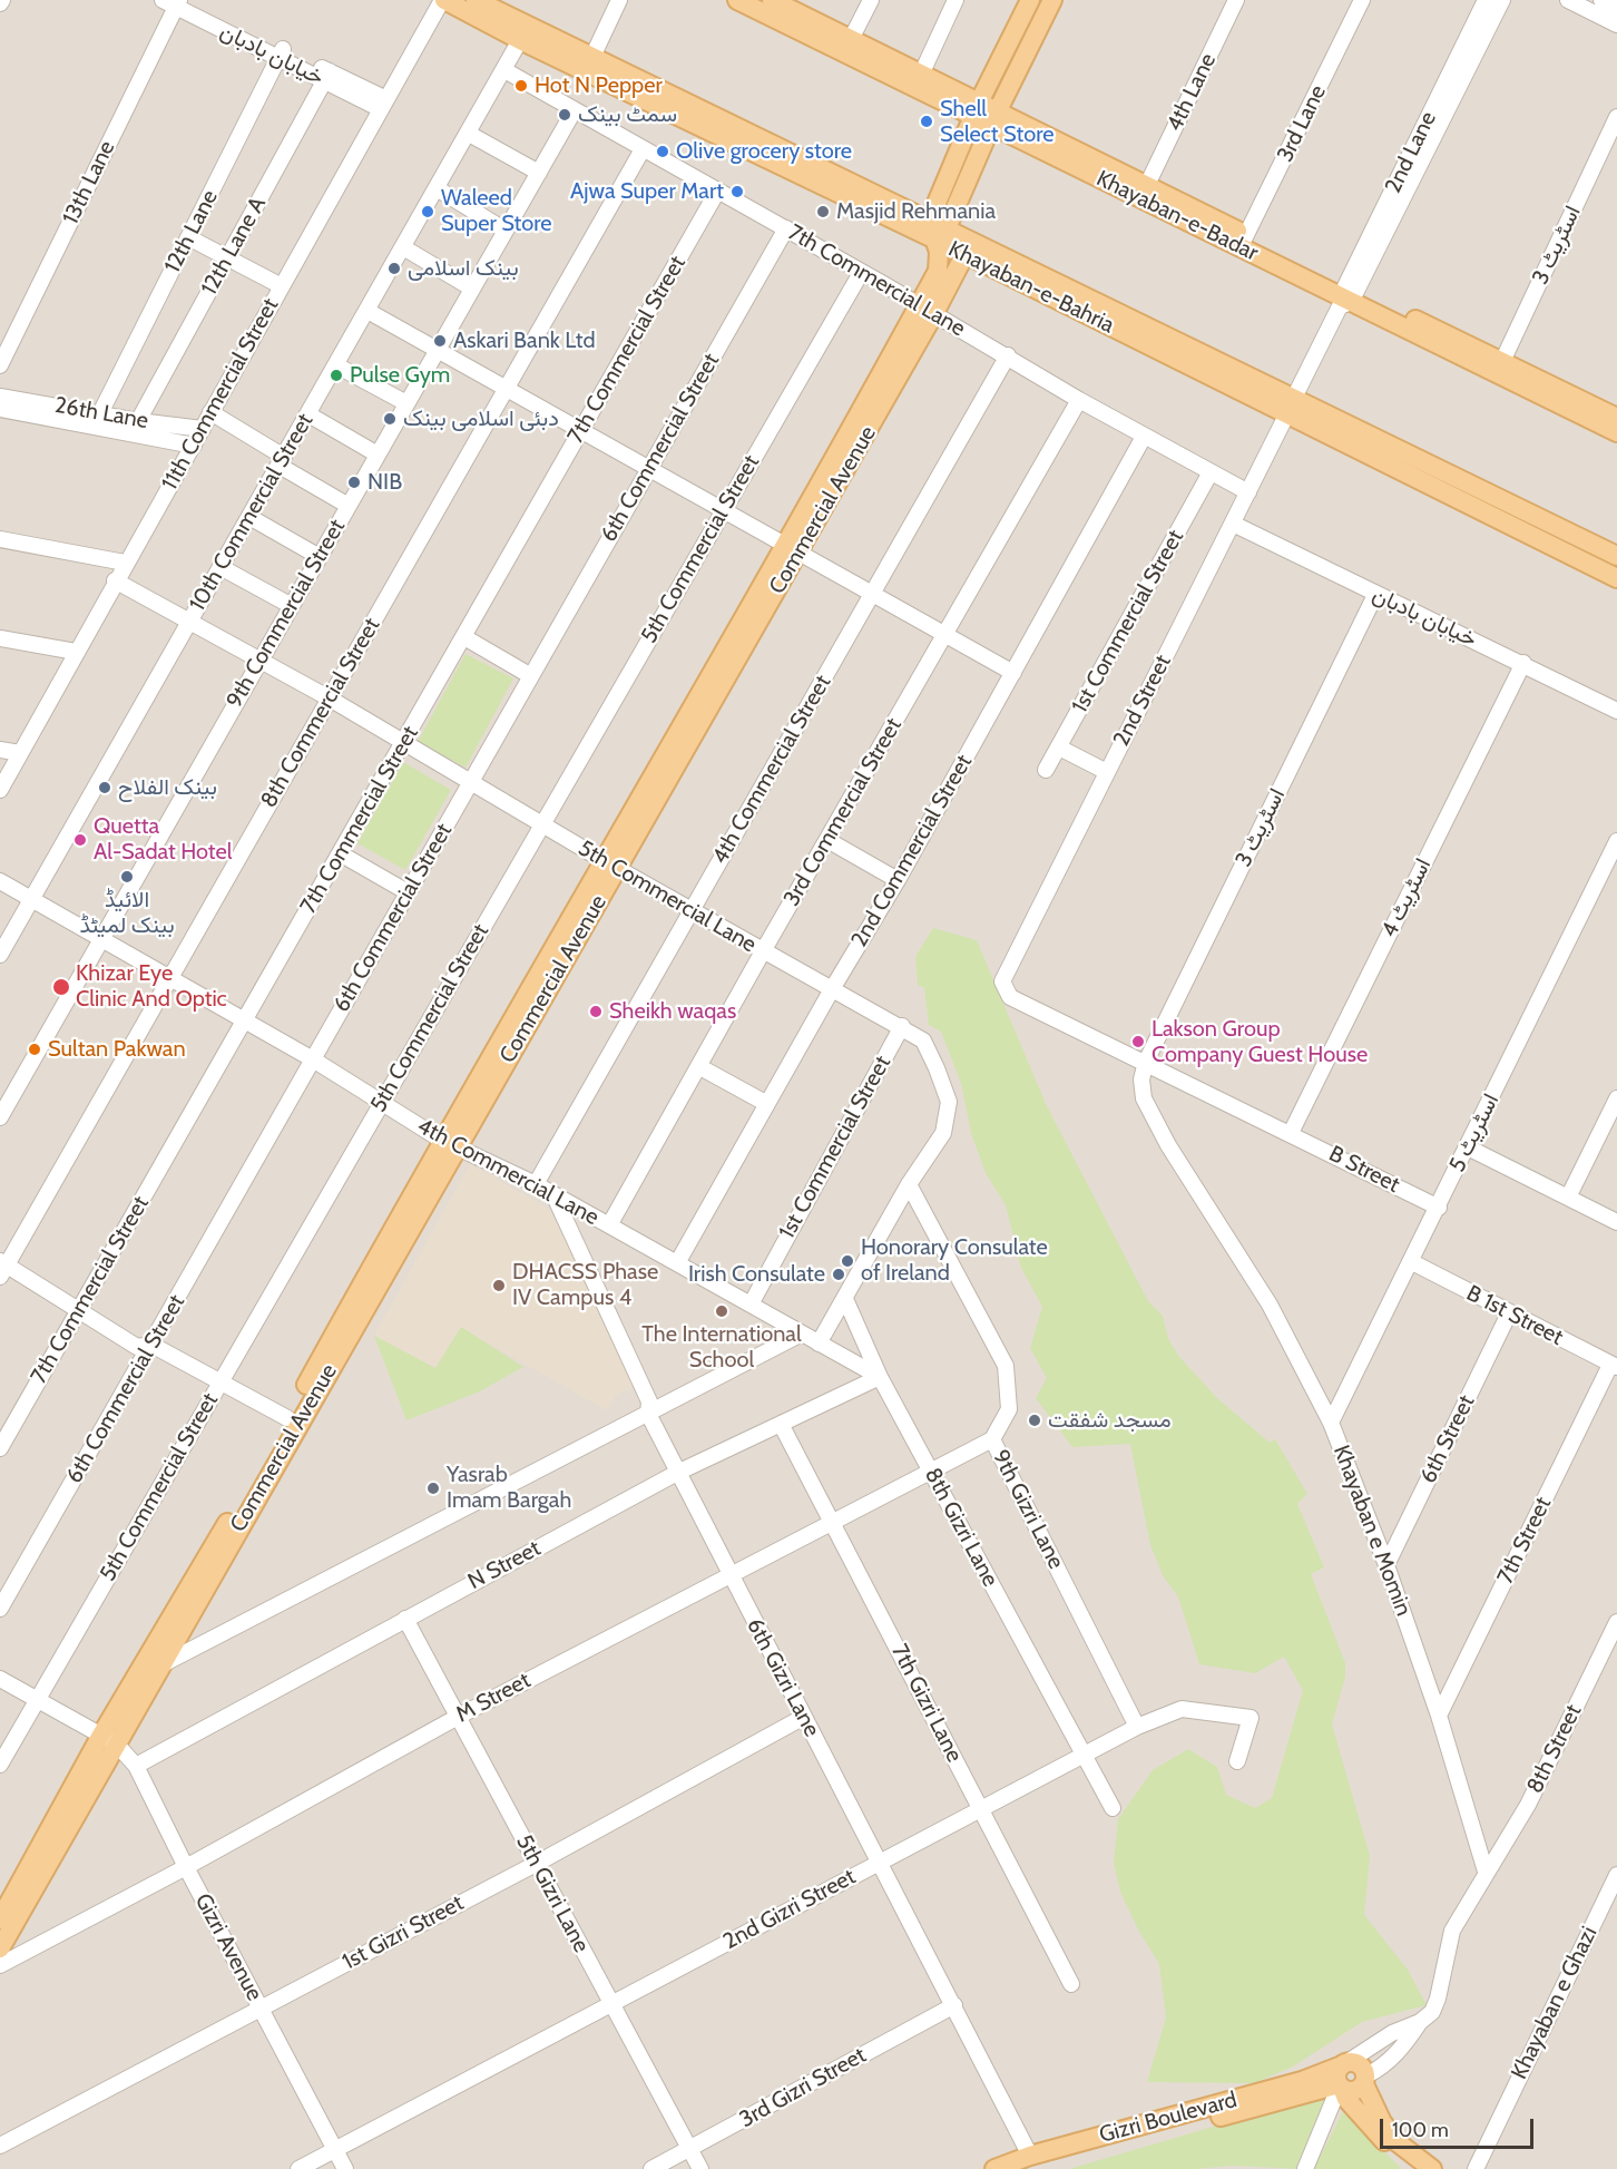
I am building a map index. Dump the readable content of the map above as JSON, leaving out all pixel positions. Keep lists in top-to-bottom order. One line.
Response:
{"streets":{"main road":["Khayaban-e-Badar","Khayaban-e-Bahria","Commercial Avenue","Gizri Boulevard"],"street":["خیابان بادبان","4th Lane","3rd Lane","2nd Lane","13th Lane","12th Lane","اسٹریٹ 3","12th Lane A","7th Commercial Lane","7th Commercial Street","11th Commercial Street","26th Lane","6th Commercial Street","10th Commercial Street","5th Commercial Street","9th Commercial Street","1st Commercial Street","2nd Street","8th Commercial Street","4th Commercial Street","3rd Commercial Street","2nd Commercial Street","5th Commercial Lane","اسٹریٹ 4","اسٹریٹ 5","B Street","4th Commercial Lane","B 1st Street","6th Street","9th Gizri Lane","8th Gizri Lane","Khayaban e Momin","7th Street","N Street","6th Gizri Lane","M Street","7th Gizri Lane","8th Street","5th Gizri Lane","2nd Gizri Street","1st Gizri Street","Gizri Avenue","Khayaban e Ghazi","3rd Gizri Street"]},"crossings":[["خیابان بادبان","13th Lane"],["خیابان بادبان","12th Lane"],["خیابان بادبان","اسٹریٹ 3"],["خیابان بادبان","12th Lane A"],["خیابان بادبان","11th Commercial Street"],["خیابان بادبان","2nd Street"],["خیابان بادبان","اسٹریٹ 4"],["4th Lane","Khayaban-e-Badar"],["3rd Lane","Khayaban-e-Badar"],["2nd Lane","Khayaban-e-Badar"],["2nd Lane","2nd Street"],["Khayaban-e-Badar","اسٹریٹ 3"],["Khayaban-e-Badar","Commercial Avenue"],["Khayaban-e-Badar","2nd Street"],["12th Lane","26th Lane"],["اسٹریٹ 3","2nd Street"],["اسٹریٹ 3","B Street"],["اسٹریٹ 3","Khayaban e Momin"],["12th Lane A","26th Lane"],["7th Commercial Lane","7th Commercial Street"],["7th Commercial Lane","6th Commercial Street"],["7th Commercial Lane","Commercial Avenue"],["7th Commercial Lane","10th Commercial Street"],["7th Commercial Lane","5th Commercial Street"],["7th Commercial Lane","9th Commercial Street"],["7th Commercial Lane","1st Commercial Street"],["7th Commercial Lane","2nd Street"],["7th Commercial Lane","8th Commercial Street"],["7th Commercial Lane","4th Commercial Street"],["7th Commercial Lane","3rd Commercial Street"],["7th Commercial Lane","2nd Commercial Street"],["Khayaban-e-Bahria","11th Commercial Street"],["Khayaban-e-Bahria","Commercial Avenue"],["Khayaban-e-Bahria","10th Commercial Street"],["Khayaban-e-Bahria","2nd Street"],["7th Commercial Street","5th Commercial Lane"],["7th Commercial Street","4th Commercial Lane"],["11th Commercial Street","26th Lane"],["11th Commercial Street","5th Commercial Lane"],["6th Commercial Street","5th Commercial Lane"],["6th Commercial Street","4th Commercial Lane"],["Commercial Avenue","5th Commercial Lane"],["Commercial Avenue","4th Commercial Lane"],["Commercial Avenue","Gizri Avenue"],["10th Commercial Street","5th Commercial Lane"],["10th Commercial Street","4th Commercial Lane"],["5th Commercial Street","5th Commercial Lane"],["5th Commercial Street","4th Commercial Lane"],["5th Commercial Street","Gizri Avenue"],["9th Commercial Street","5th Commercial Lane"],["9th Commercial Street","4th Commercial Lane"],["1st Commercial Street","5th Commercial Lane"],["1st Commercial Street","4th Commercial Lane"],["2nd Street","B Street"],["2nd Street","Khayaban e Momin"],["8th Commercial Street","5th Commercial Lane"],["8th Commercial Street","4th Commercial Lane"],["4th Commercial Street","5th Commercial Lane"],["4th Commercial Street","4th Commercial Lane"],["3rd Commercial Street","5th Commercial Lane"],["3rd Commercial Street","4th Commercial Lane"],["2nd Commercial Street","5th Commercial Lane"],["2nd Commercial Street","4th Commercial Lane"],["5th Commercial Lane","4th Commercial Lane"],["5th Commercial Lane","9th Gizri Lane"],["5th Commercial Lane","8th Gizri Lane"],["اسٹریٹ 4","B Street"],["اسٹریٹ 5","B Street"],["اسٹریٹ 5","B 1st Street"],["اسٹریٹ 5","Khayaban e Momin"],["B Street","Khayaban e Momin"],["4th Commercial Lane","8th Gizri Lane"],["4th Commercial Lane","N Street"],["4th Commercial Lane","6th Gizri Lane"],["B 1st Street","6th Street"],["B 1st Street","7th Street"],["6th Street","Khayaban e Momin"],["9th Gizri Lane","M Street"],["9th Gizri Lane","2nd Gizri Street"],["8th Gizri Lane","N Street"],["8th Gizri Lane","M Street"],["8th Gizri Lane","2nd Gizri Street"],["Khayaban e Momin","7th Street"],["Khayaban e Momin","8th Street"],["N Street","6th Gizri Lane"],["N Street","7th Gizri Lane"],["N Street","5th Gizri Lane"],["N Street","Gizri Avenue"],["6th Gizri Lane","M Street"],["6th Gizri Lane","2nd Gizri Street"],["6th Gizri Lane","1st Gizri Street"],["6th Gizri Lane","3rd Gizri Street"],["6th Gizri Lane","Gizri Boulevard"],["M Street","7th Gizri Lane"],["M Street","5th Gizri Lane"],["M Street","Gizri Avenue"],["7th Gizri Lane","2nd Gizri Street"],["5th Gizri Lane","2nd Gizri Street"],["5th Gizri Lane","1st Gizri Street"],["5th Gizri Lane","3rd Gizri Street"],["2nd Gizri Street","Gizri Avenue"],["1st Gizri Street","Gizri Avenue"]],"places":["Hot N Pepper","سمٹ بینک","Shell Select Store","Olive grocery store","Ajwa Super Mart","Waleed Super Store","Masjid Rehmania","بینک اسلامی","Askari Bank Ltd","Pulse Gym","دبئی اسلامی بینک","NIB","بینک الفلاح","Quetta Al-Sadat Hotel","الائیڈ بینک لمیٹڈ","Khizar Eye Clinic And Optic","Sheikh waqas","Lakson Group Company Guest House","Sultan Pakwan","Honorary Consulate of Ireland","Irish Consulate","DHACSS Phase IV Campus 4","The International School","مسجد شفقت","Yasrab Imam Bargah"],"scale_bar":"100 m"}
